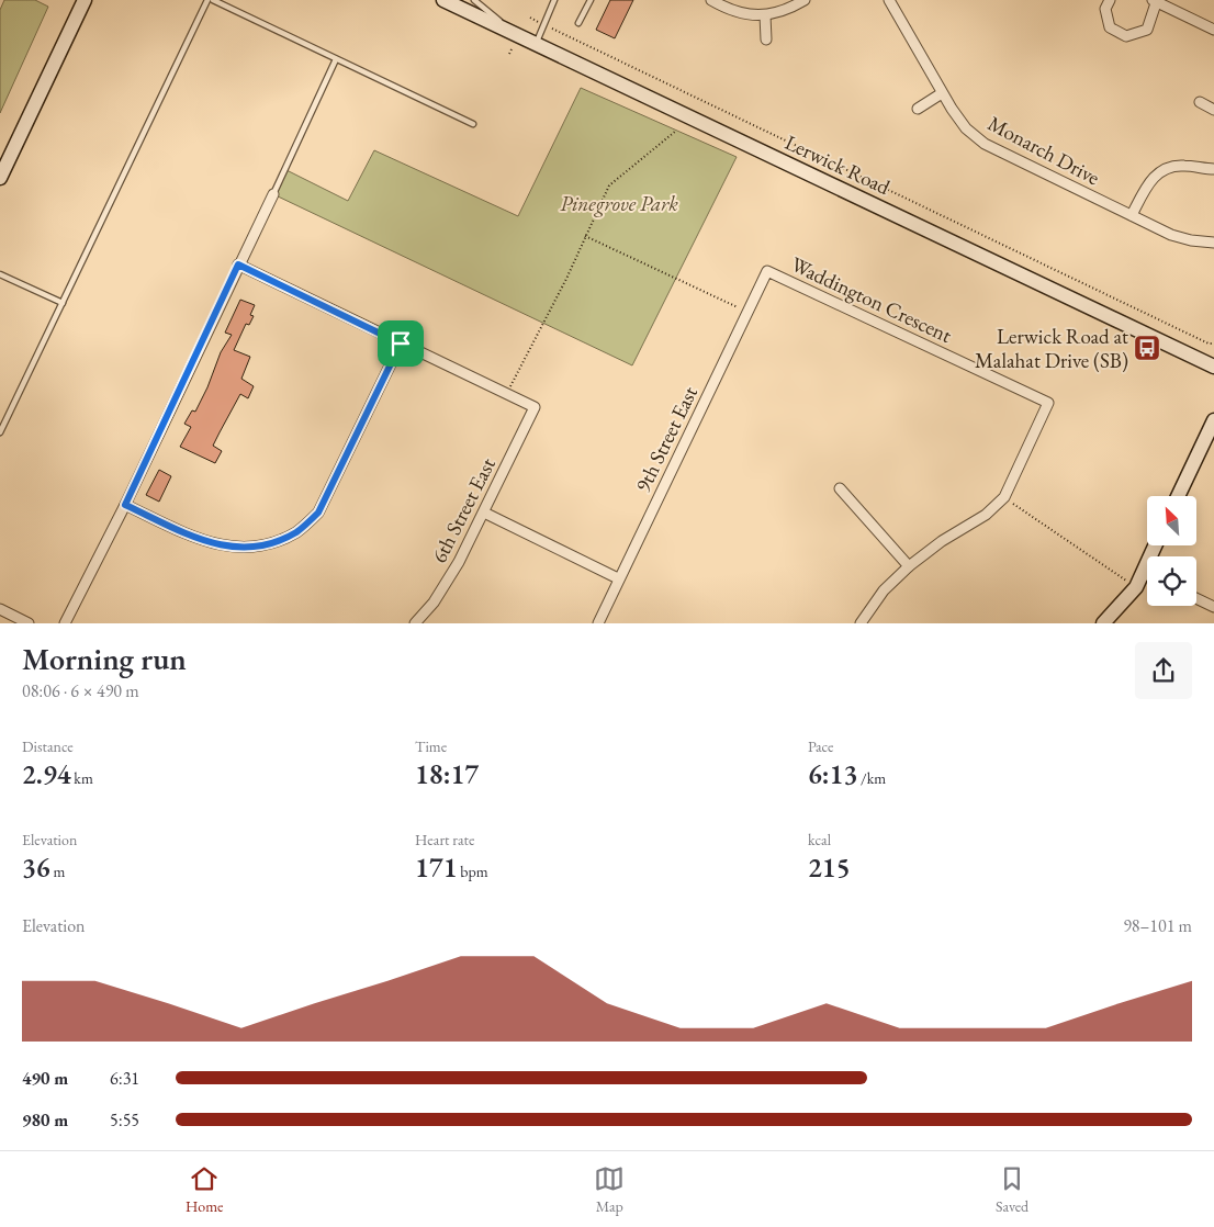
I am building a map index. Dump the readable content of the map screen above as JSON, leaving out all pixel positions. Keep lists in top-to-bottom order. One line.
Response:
{"streets":{"main road":["Lerwick Road"],"street":["Monarch Drive","Waddington Crescent","9th Street East","6th Street East"]},"crossings":[["Waddington Crescent","9th Street East"]],"parks":["Pinegrove Park"],"places":{"bus stop":["Lerwick Road at Malahat Drive (SB)"]},"north":"top left","page":{"heading":["Morning run","08:06 · 6 × 490 m"],"stats":[["Distance","2.94 km"],["Time","18:17"],["Pace","6:13 /km"],["Elevation","36 m"],["Heart rate","171 bpm"],["kcal","215"]],"chart":["Elevation","98–101 m"],"list":[{"name":"490 m","note":"6:31"},{"name":"980 m","note":"5:55"}],"tabs":["Home","Map","Saved"]}}
